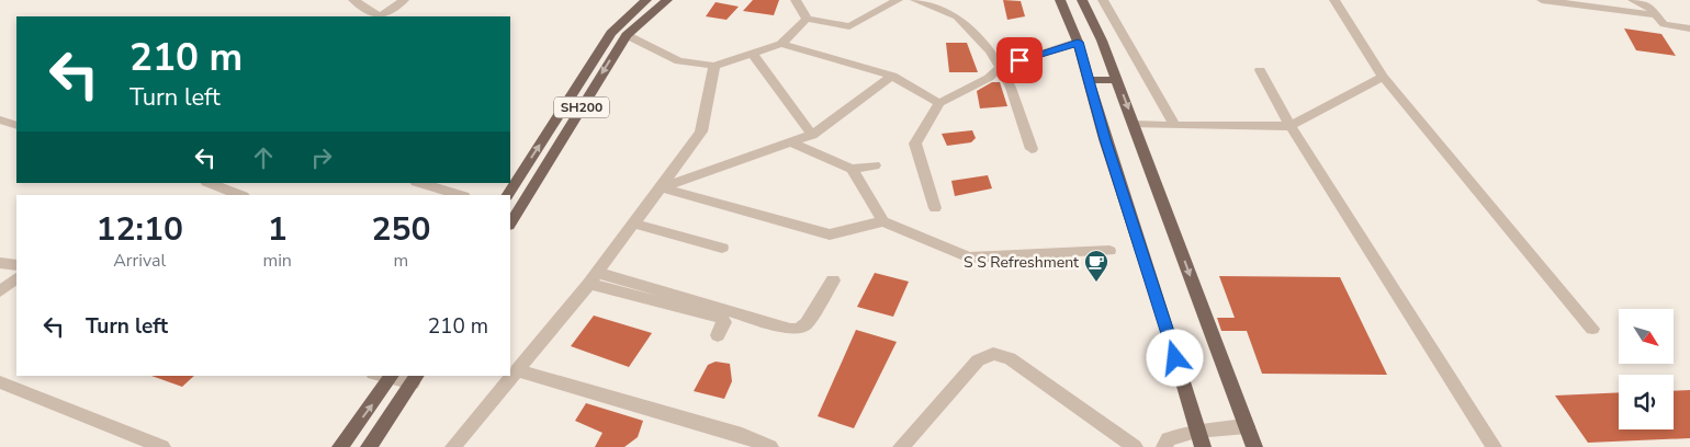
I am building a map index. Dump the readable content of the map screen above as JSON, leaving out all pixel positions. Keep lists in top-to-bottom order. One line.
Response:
{"streets":{"main road":["SH200"]},"places":{"cafe":["S S Refreshment"]},"north":"bottom right","page":{"turn":["210 m","Turn left"],"eta":["12:10","Arrival","1","min","250","m"],"list":[{"name":"Turn left","value":"210 m"}]}}
